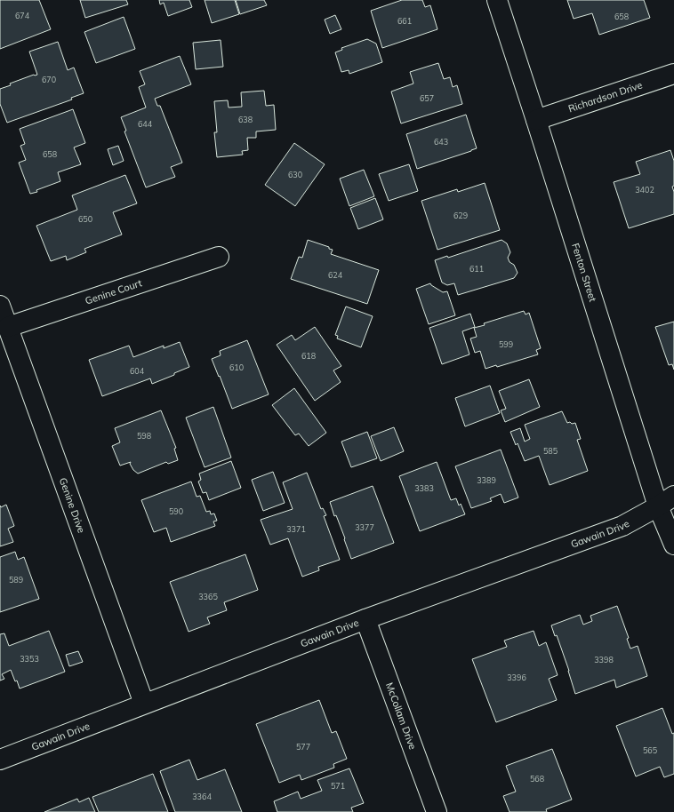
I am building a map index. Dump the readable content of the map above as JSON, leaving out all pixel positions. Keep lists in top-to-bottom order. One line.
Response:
{"streets":{"street":["Richardson Drive","Fenton Street","Genine Court","Genine Drive","Gawain Drive","McCollam Drive"]},"crossings":[["Richardson Drive","Fenton Street"],["Fenton Street","Gawain Drive"],["Genine Court","Genine Drive"],["Genine Drive","Gawain Drive"],["Gawain Drive","McCollam Drive"]],"house_numbers":["674","658","661","670","657","638","644","643","658","630","3402","629","650","611","624","599","618","610","604","598","585","3389","3383","590","3377","3371","589","3365","3353","3398","3396","577","565","568","571","3364"]}
